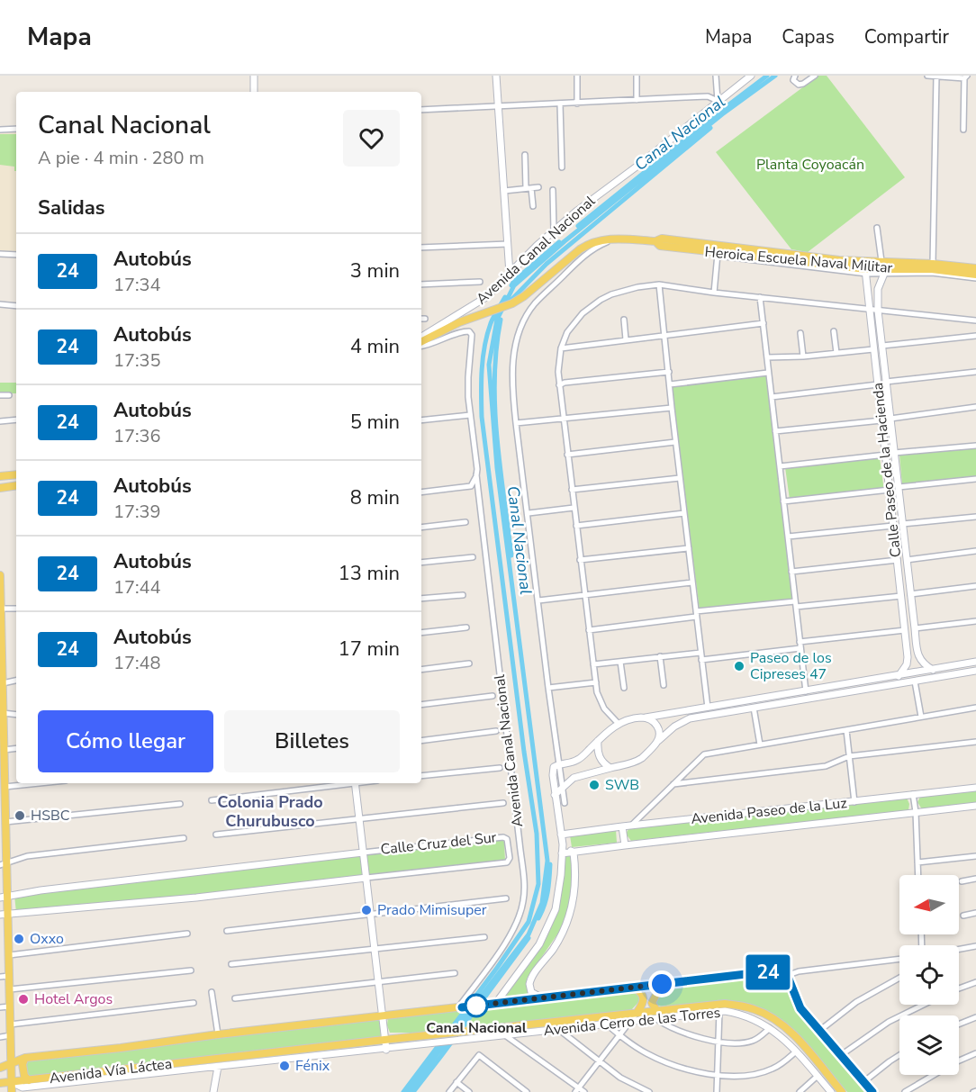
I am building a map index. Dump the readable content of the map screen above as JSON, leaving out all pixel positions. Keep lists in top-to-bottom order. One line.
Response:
{"streets":{"main road":["Heroica Escuela Naval Militar","Avenida Cerro de las Torres","Avenida Vía Láctea"],"street":["Avenida Canal Nacional","Calle Paseo de la Hacienda","Avenida Paseo de la Luz","Calle Cruz del Sur"]},"crossings":[["Avenida Canal Nacional","Avenida Vía Láctea"],["Heroica Escuela Naval Militar","Calle Paseo de la Hacienda"],["Avenida Cerro de las Torres","Avenida Vía Láctea"]],"districts":["Colonia Prado Churubusco"],"water":["Canal Nacional"],"parks":["Planta Coyoacán"],"places":["Paseo de los Cipreses 47","SWB","HSBC","Prado Mimisuper","Oxxo","Hotel Argos","Canal Nacional","Fénix"],"lines":["bus line 24"],"north":"left","page":{"header":"Mapa","nav":["Mapa","Capas","Compartir"],"on_map":"24","heading":[["Canal Nacional","A pie · 4 min · 280 m"],"Salidas"],"list":[{"mark":"24","name":"Autobús","note":"17:34","value":"3 min"},{"mark":"24","name":"Autobús","note":"17:35","value":"4 min"},{"mark":"24","name":"Autobús","note":"17:36","value":"5 min"},{"mark":"24","name":"Autobús","note":"17:39","value":"8 min"},{"mark":"24","name":"Autobús","note":"17:44","value":"13 min"},{"mark":"24","name":"Autobús","note":"17:48","value":"17 min"}],"buttons":["Cómo llegar","Billetes"]}}
